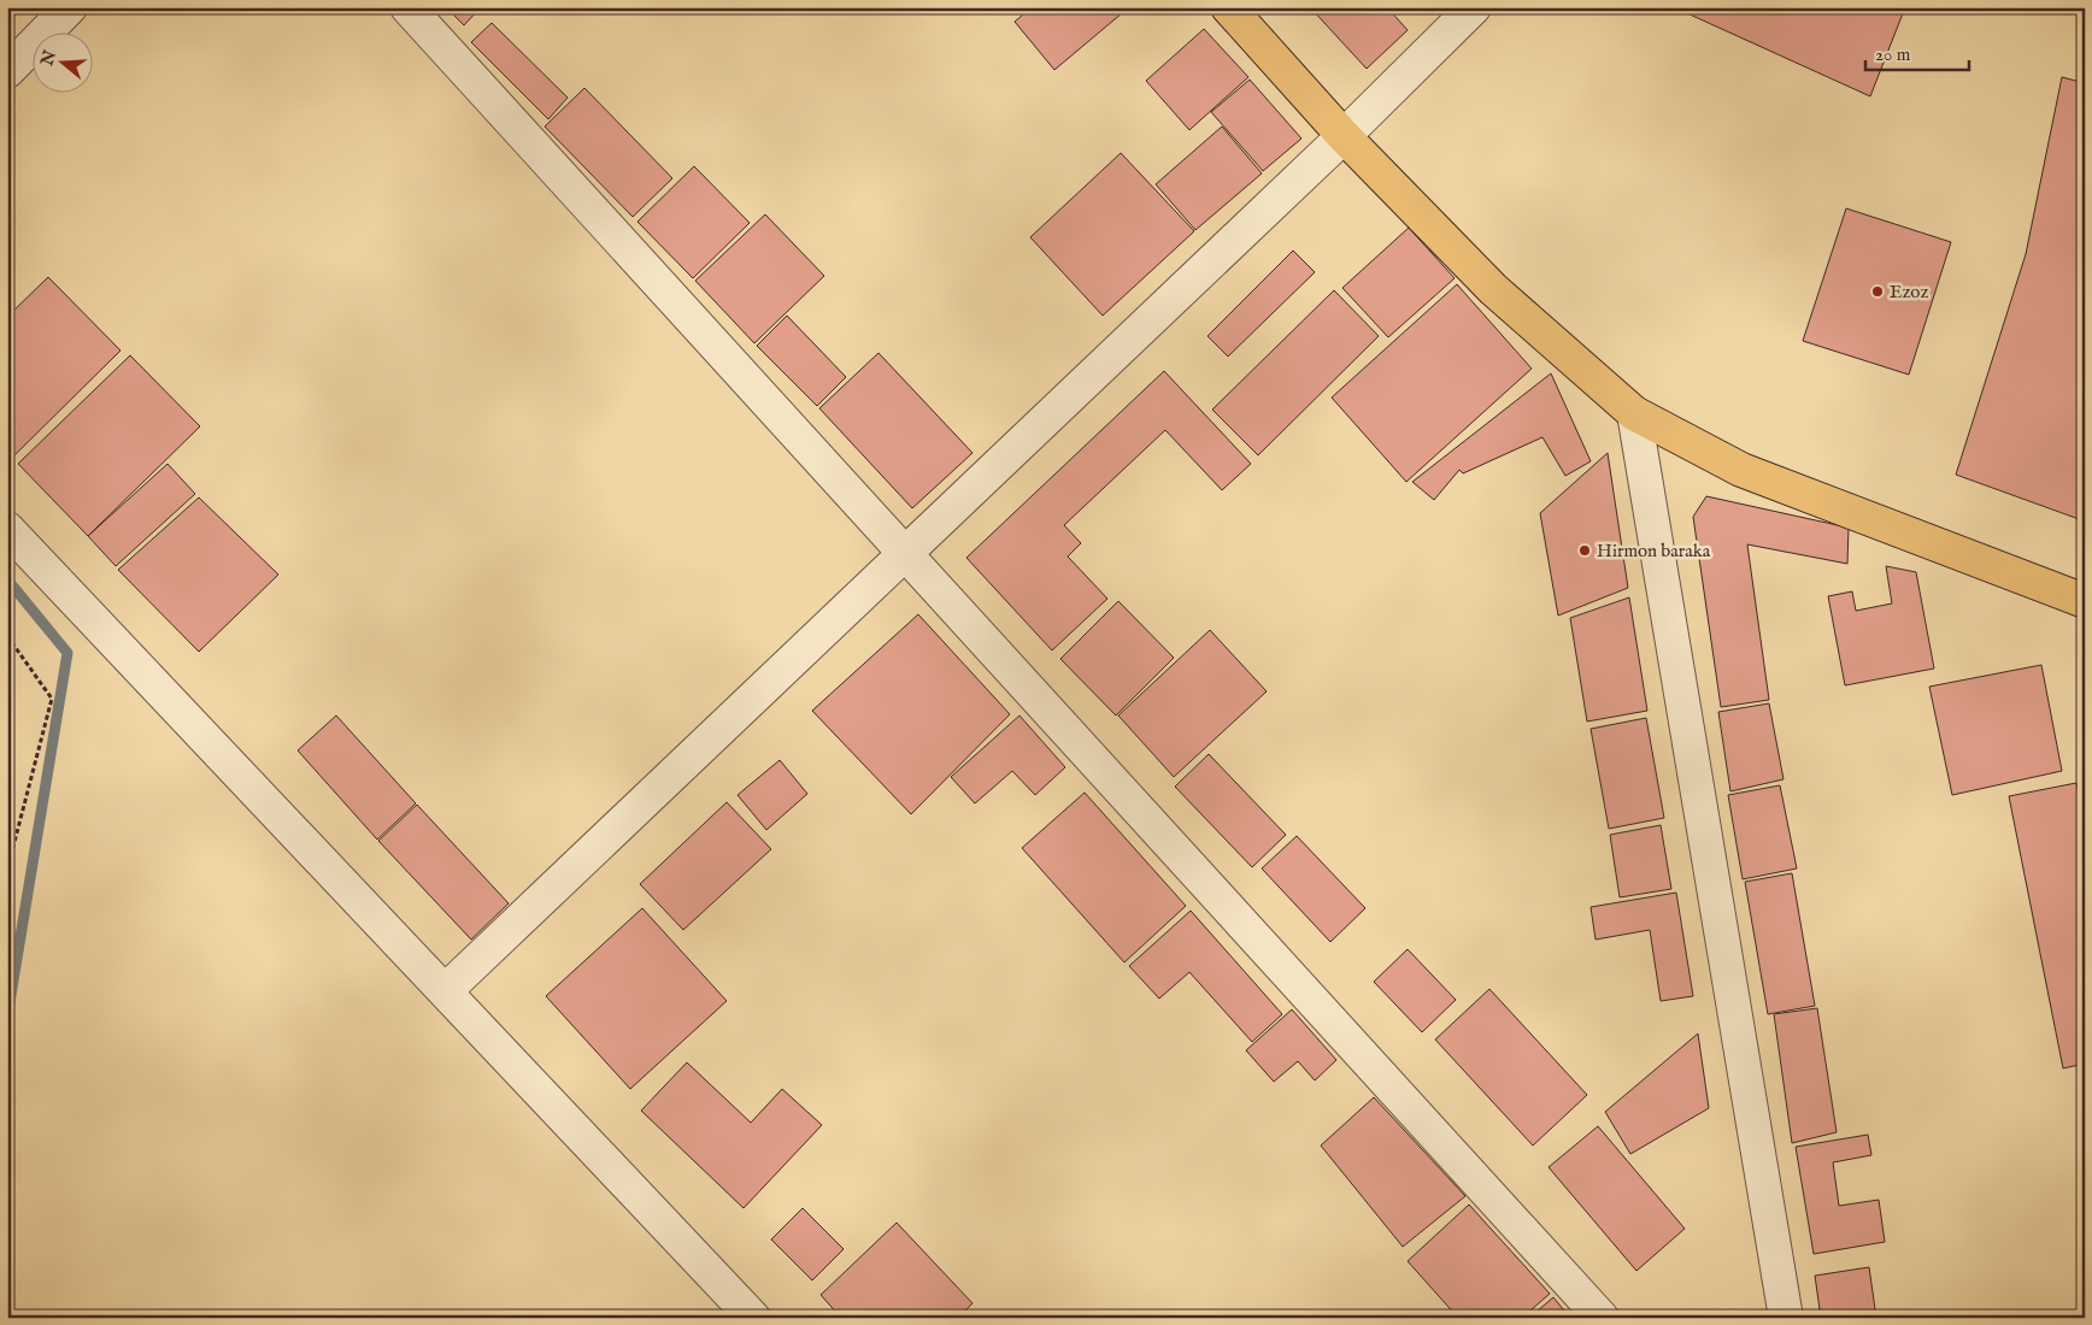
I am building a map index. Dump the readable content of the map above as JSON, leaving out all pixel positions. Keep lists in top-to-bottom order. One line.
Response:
{"places":["Ezoz","Hirmon baraka"],"scale_bar":"20 m","north":"left"}
